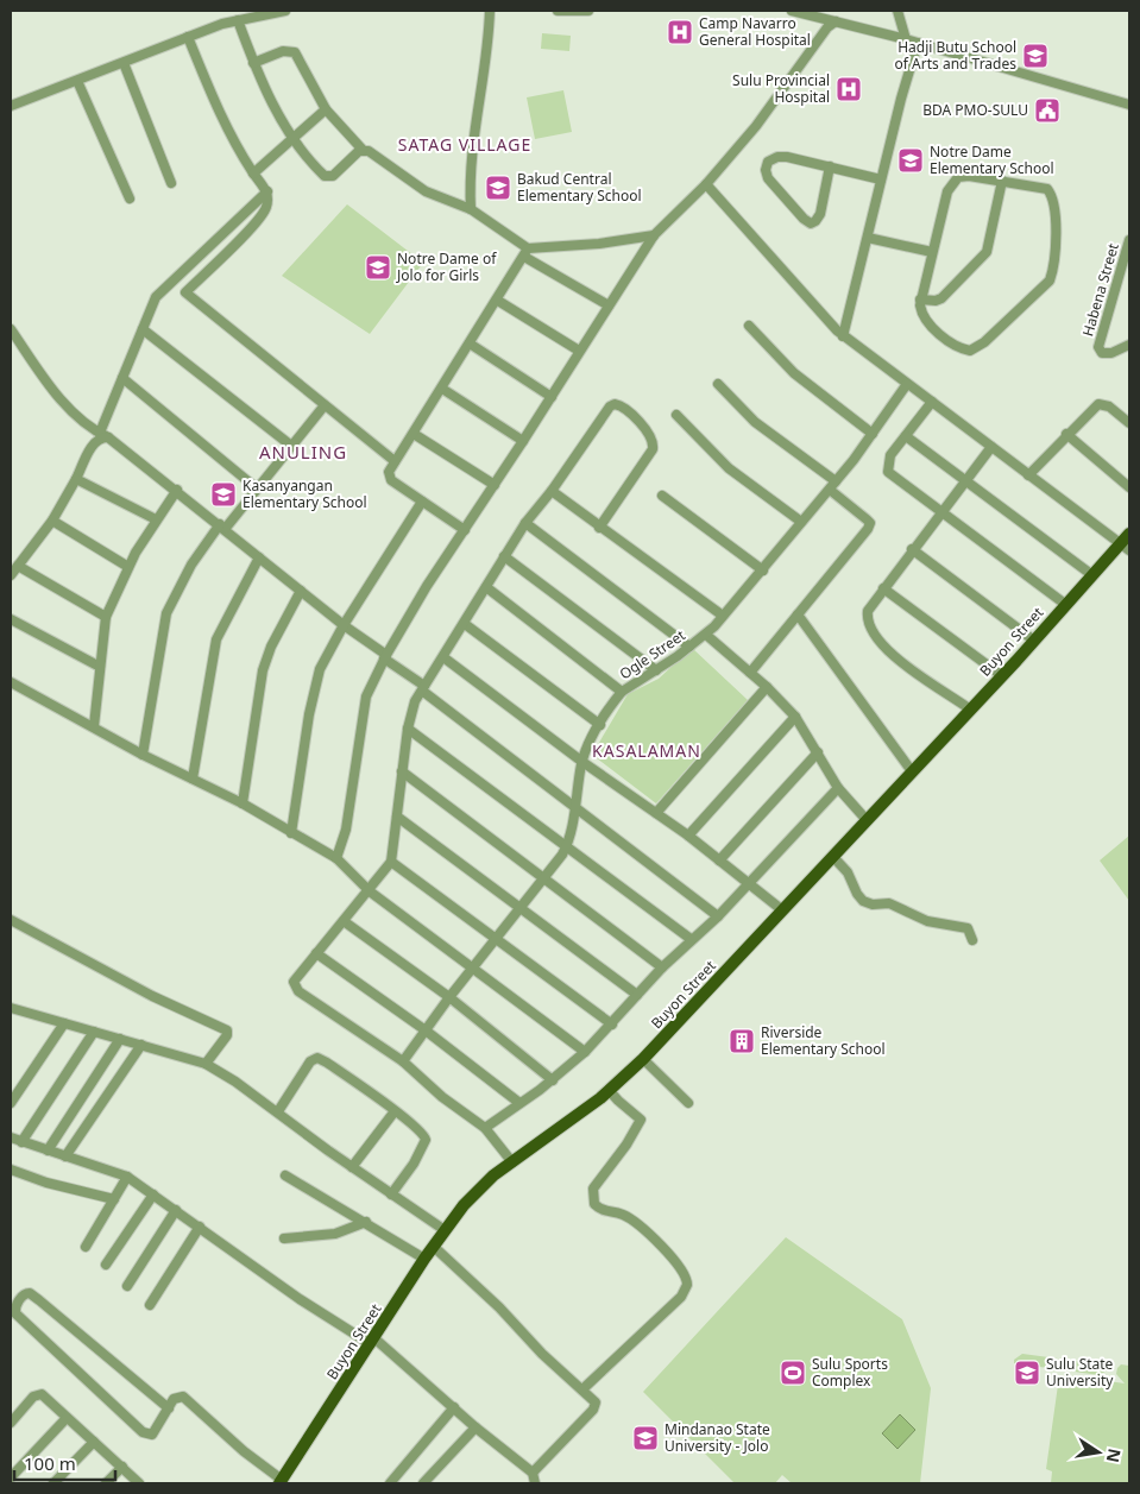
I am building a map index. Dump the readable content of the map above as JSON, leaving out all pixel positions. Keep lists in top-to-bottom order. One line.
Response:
{"streets":{"main road":["Buyon Street"],"street":["Habena Street","Ogle Street"]},"districts":["SATAG VILLAGE","ANULING","KASALAMAN"],"places":{"hospital":["Camp Navarro General Hospital","Sulu Provincial Hospital"],"school or university":["Hadji Butu School of Arts and Trades","Notre Dame Elementary School","Bakud Central Elementary School","Notre Dame of Jolo for Girls","Kasanyangan Elementary School","Sulu State University","Mindanao State University - Jolo"],"public building":["BDA PMO-SULU"],"building":["Riverside Elementary School"],"sports":["Sulu Sports Complex"]},"scale_bar":"100 m","north":"right"}
